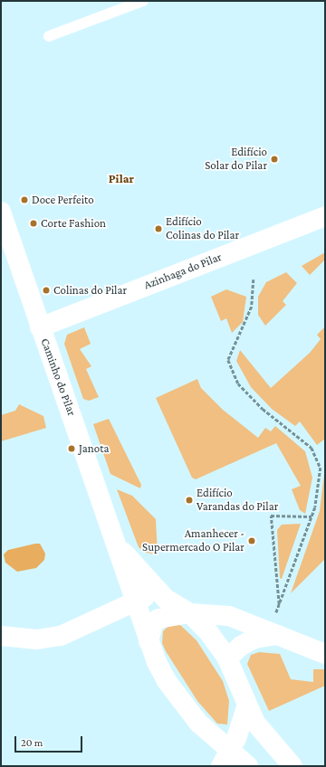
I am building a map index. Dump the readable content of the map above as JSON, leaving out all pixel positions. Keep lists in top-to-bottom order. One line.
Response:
{"streets":{"street":["Azinhaga do Pilar","Caminho do Pilar"]},"crossings":[["Azinhaga do Pilar","Caminho do Pilar"]],"districts":["Pilar"],"places":["Edifício Solar do Pilar","Doce Perfeito","Corte Fashion","Edifício Colinas do Pilar","Colinas do Pilar","Janota","Edifício Varandas do Pilar","Amanhecer - Supermercado O Pilar"],"scale_bar":"20 m"}
